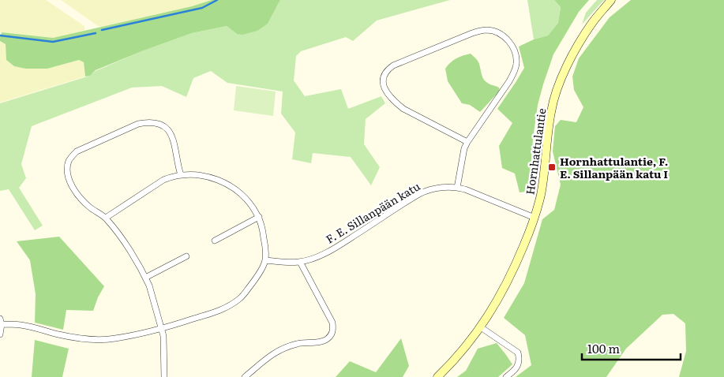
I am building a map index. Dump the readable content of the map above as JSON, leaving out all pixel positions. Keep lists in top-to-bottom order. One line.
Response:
{"streets":{"street":["Hornhattulantie","F. E. Sillanpään katu"]},"crossings":[["Hornhattulantie","F. E. Sillanpään katu"]],"places":{"transit":["Hornhattulantie, F. E. Sillanpään katu I"]},"scale_bar":"100 m"}
